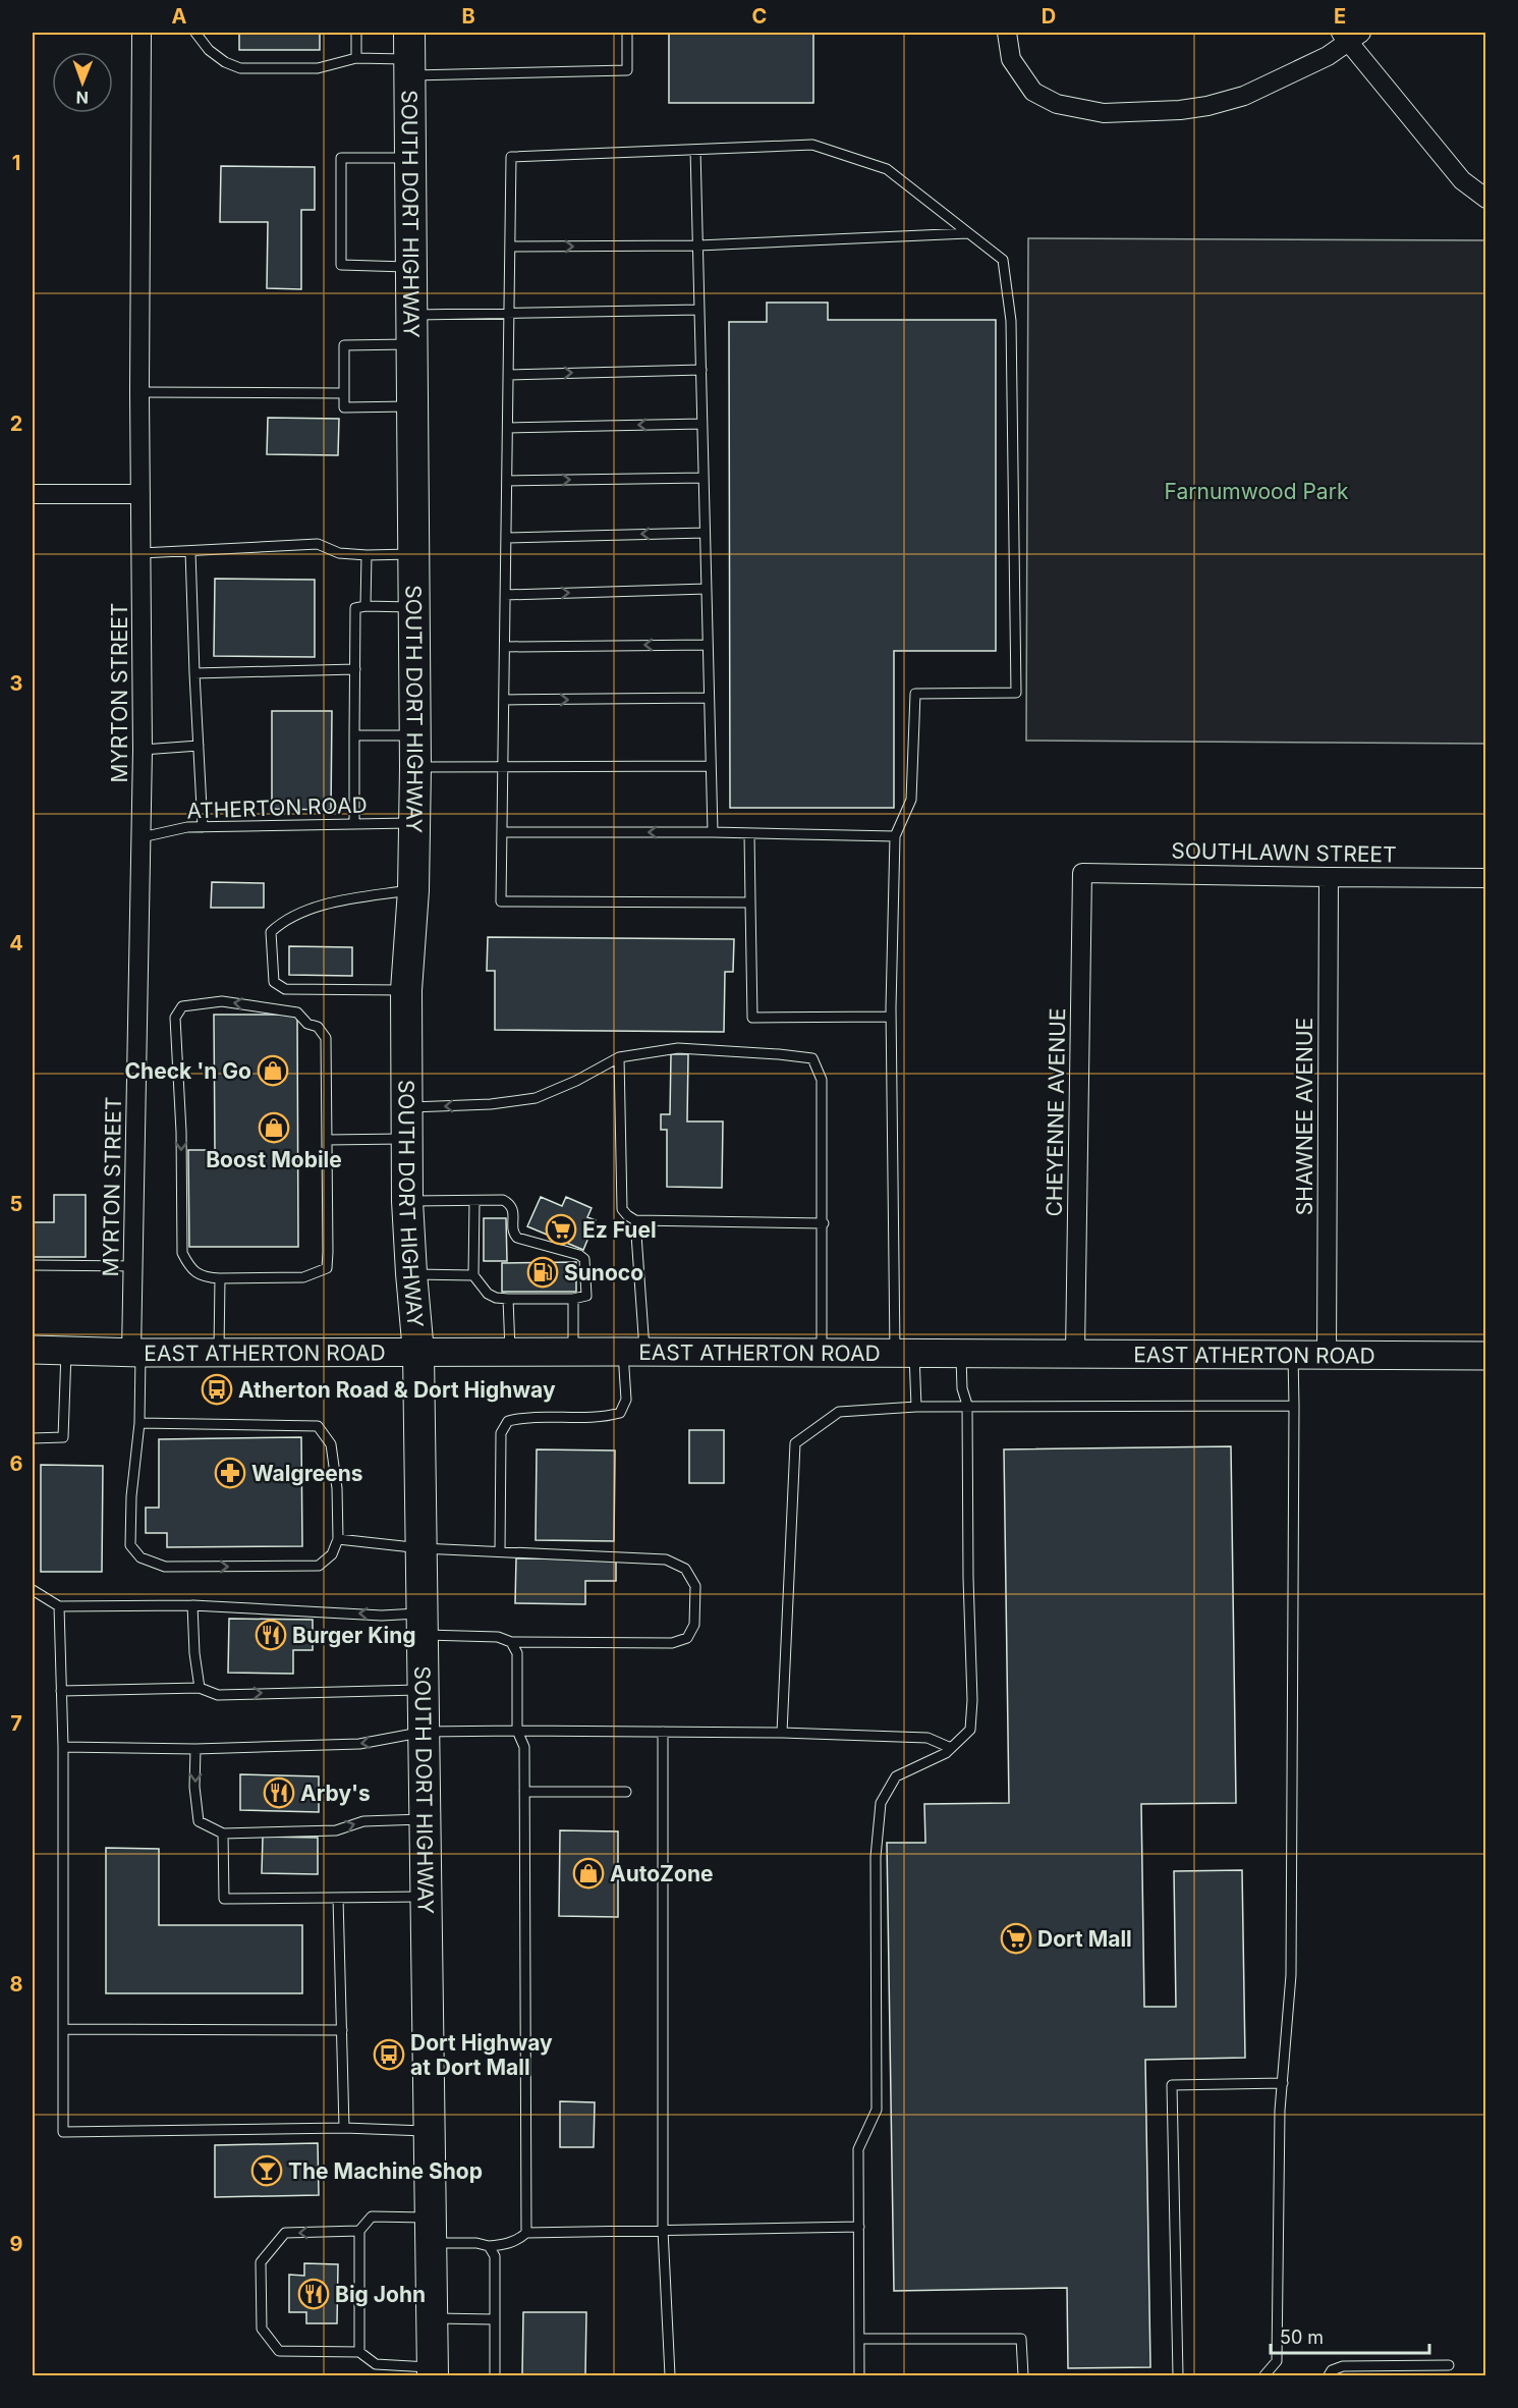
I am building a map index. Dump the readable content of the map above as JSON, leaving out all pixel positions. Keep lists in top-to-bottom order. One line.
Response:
{"streets":{"main road":["SOUTH DORT HIGHWAY"],"street":["MYRTON STREET","SOUTHLAWN STREET","CHEYENNE AVENUE","SHAWNEE AVENUE","EAST ATHERTON ROAD"],"lane":["ATHERTON ROAD"]},"crossings":[["SOUTH DORT HIGHWAY","ATHERTON ROAD"],["SOUTH DORT HIGHWAY","EAST ATHERTON ROAD"],["MYRTON STREET","ATHERTON ROAD"],["MYRTON STREET","EAST ATHERTON ROAD"],["SOUTHLAWN STREET","CHEYENNE AVENUE"],["SOUTHLAWN STREET","SHAWNEE AVENUE"],["CHEYENNE AVENUE","EAST ATHERTON ROAD"],["SHAWNEE AVENUE","EAST ATHERTON ROAD"]],"parks":["Farnumwood Park"],"places":{"shop":["Check 'n Go","Boost Mobile","AutoZone"],"supermarket":["Ez Fuel","Dort Mall"],"fuel station":["Sunoco"],"bus stop":["Atherton Road & Dort Highway","Dort Highway at Dort Mall"],"pharmacy":["Walgreens"],"restaurant":["Burger King","Arby's","Big John"],"bar":["The Machine Shop"]},"scale_bar":"50 m","north":"bottom","grid":{"columns":["A","B","C","D","E"],"rows":["1","2","3","4","5","6","7","8","9"]}}
